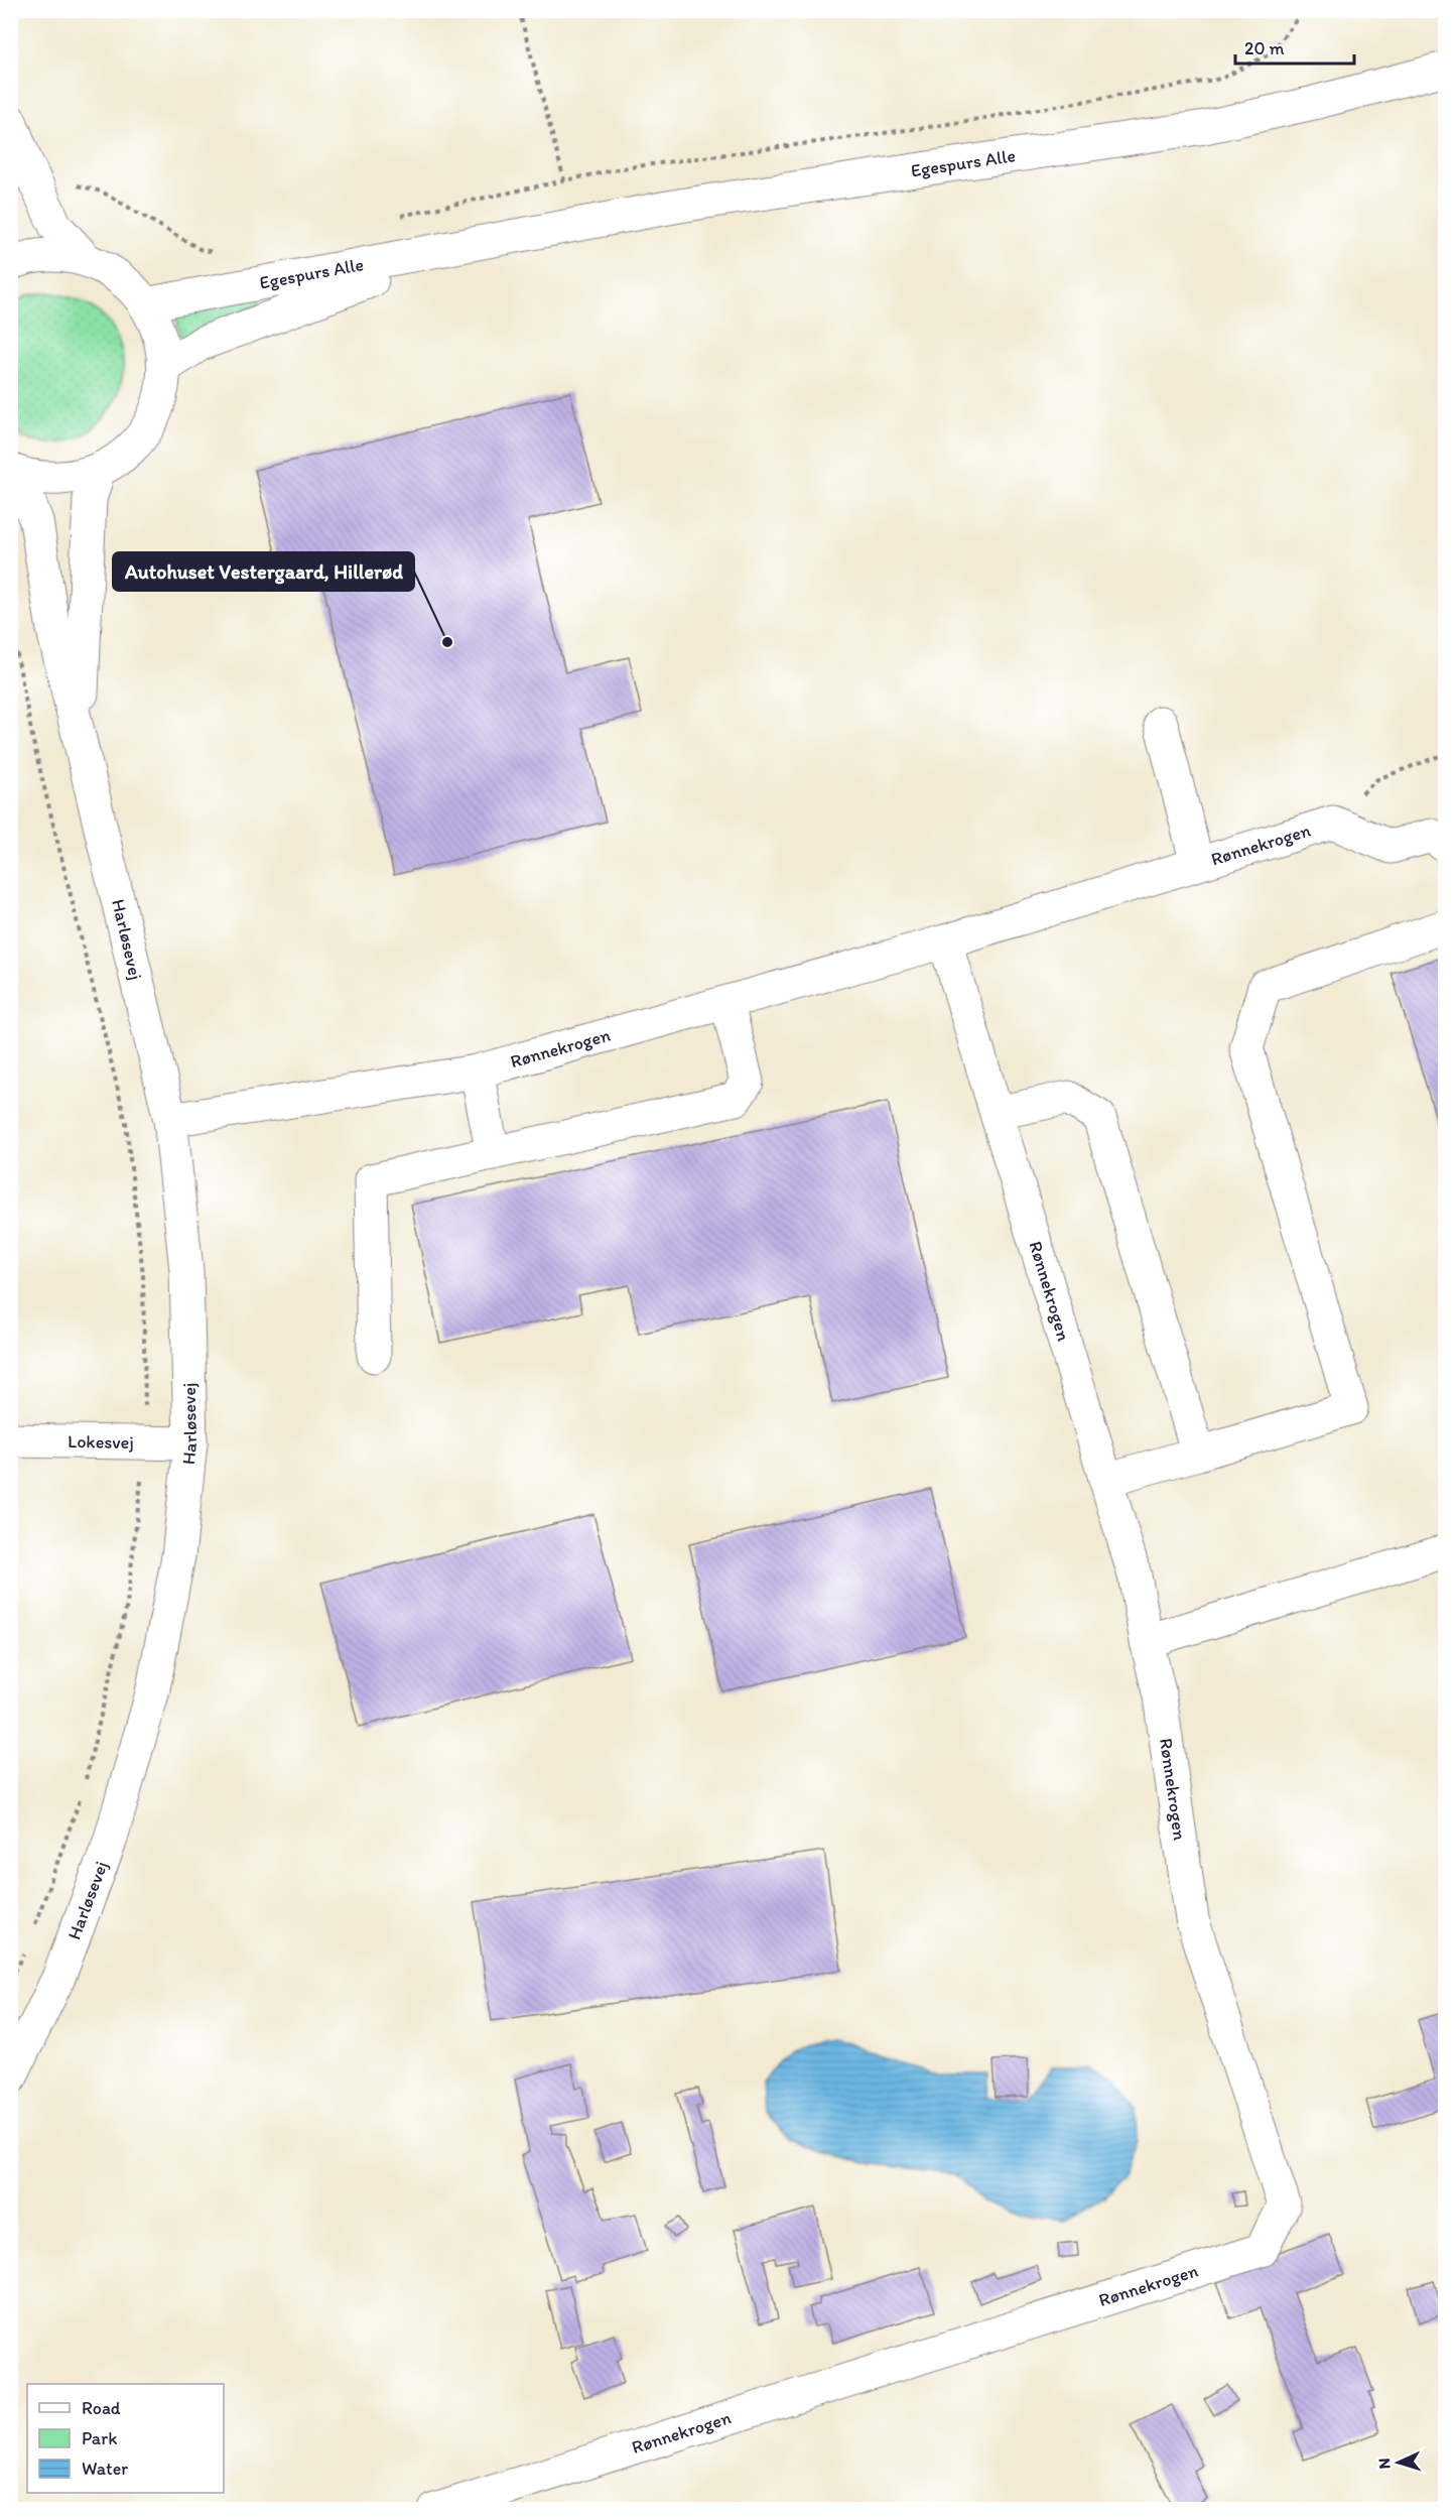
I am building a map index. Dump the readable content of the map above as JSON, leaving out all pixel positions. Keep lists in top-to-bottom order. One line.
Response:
{"streets":{"street":["Egespurs Alle","Rønnekrogen","Harløsevej","Lokesvej"]},"crossings":[["Rønnekrogen","Harløsevej"],["Harløsevej","Lokesvej"]],"places":["Autohuset Vestergaard, Hillerød"],"legend":["Road","Park","Water"],"scale_bar":"20 m","north":"left"}
